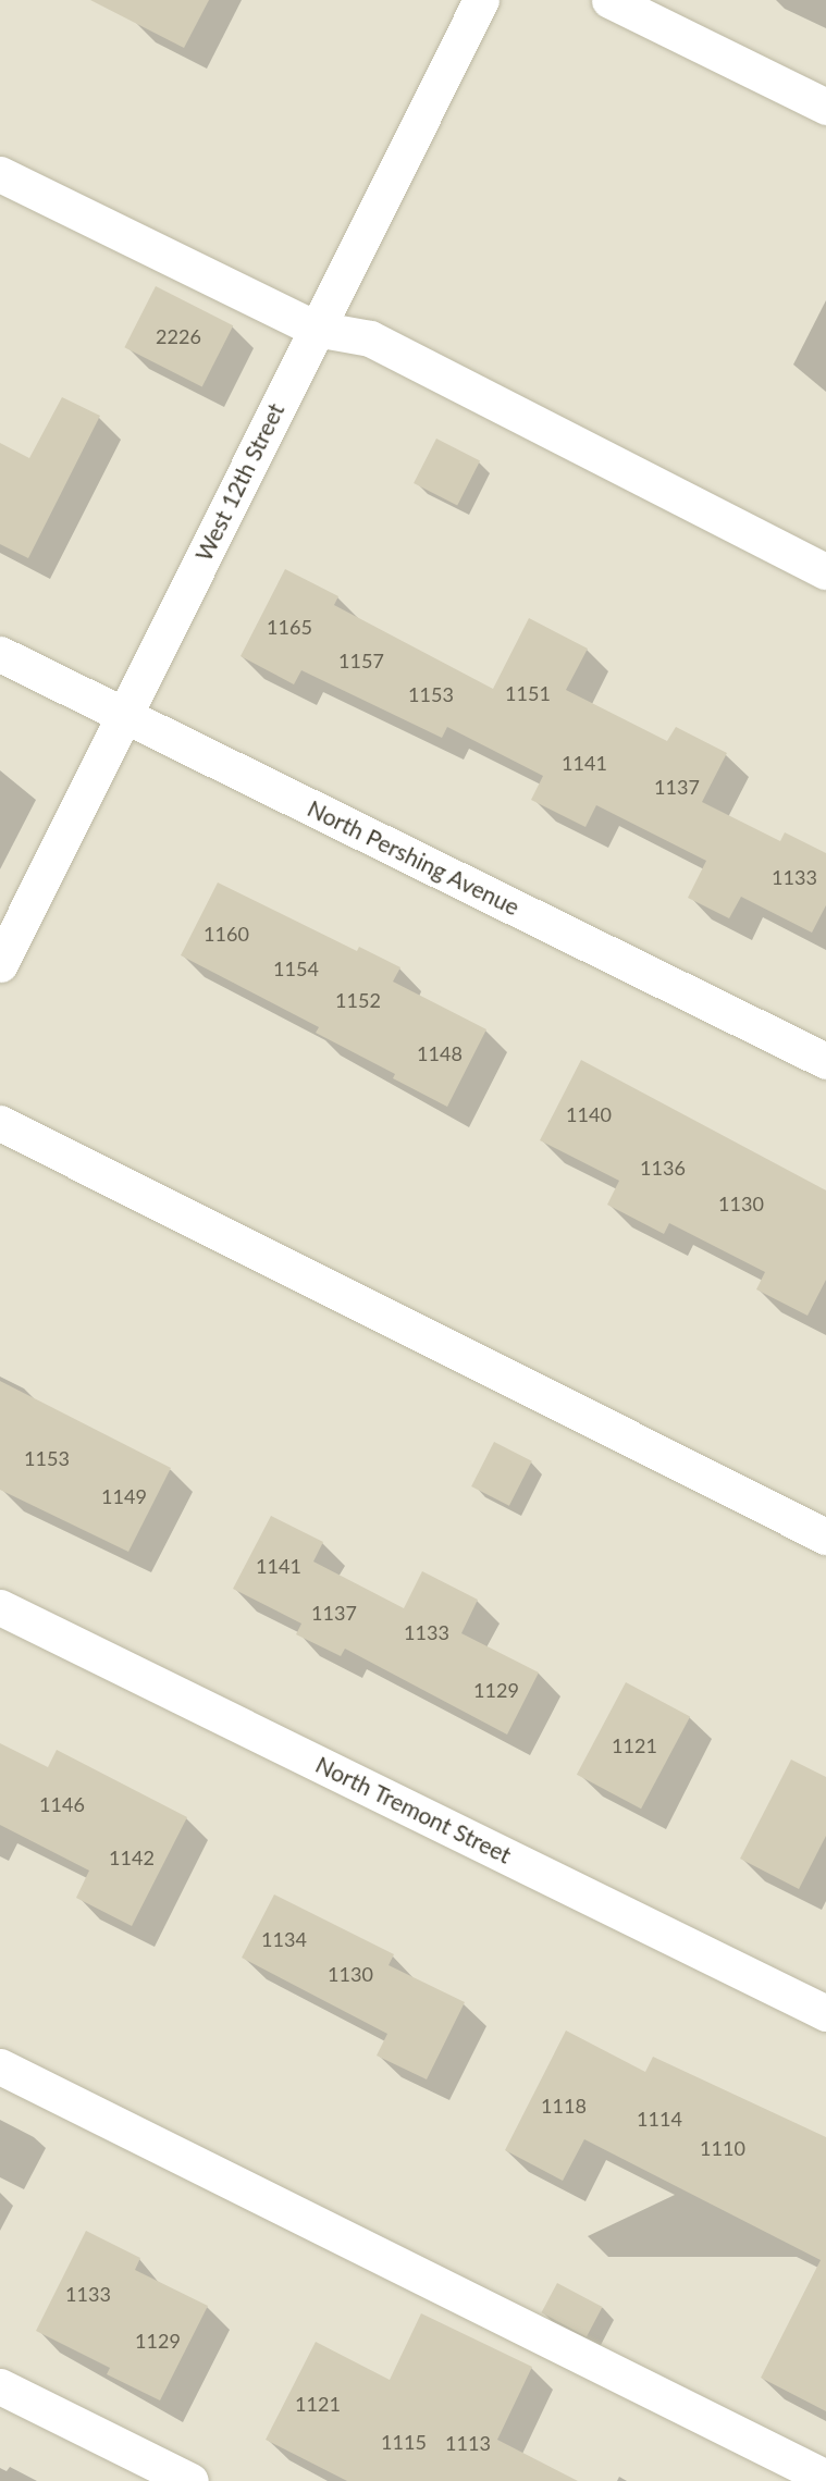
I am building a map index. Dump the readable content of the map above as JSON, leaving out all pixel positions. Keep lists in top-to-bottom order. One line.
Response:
{"streets":{"street":["West 12th Street","North Pershing Avenue","North Tremont Street"]},"crossings":[["West 12th Street","North Pershing Avenue"]],"house_numbers":["2226","1165","1157","1151","1153","1141","1137","1133","1160","1154","1152","1148","1140","1136","1130","1153","1149","1141","1137","1133","1129","1121","1146","1142","1134","1130","1118","1114","1110","1133","1129","1121","1115","1113"]}
